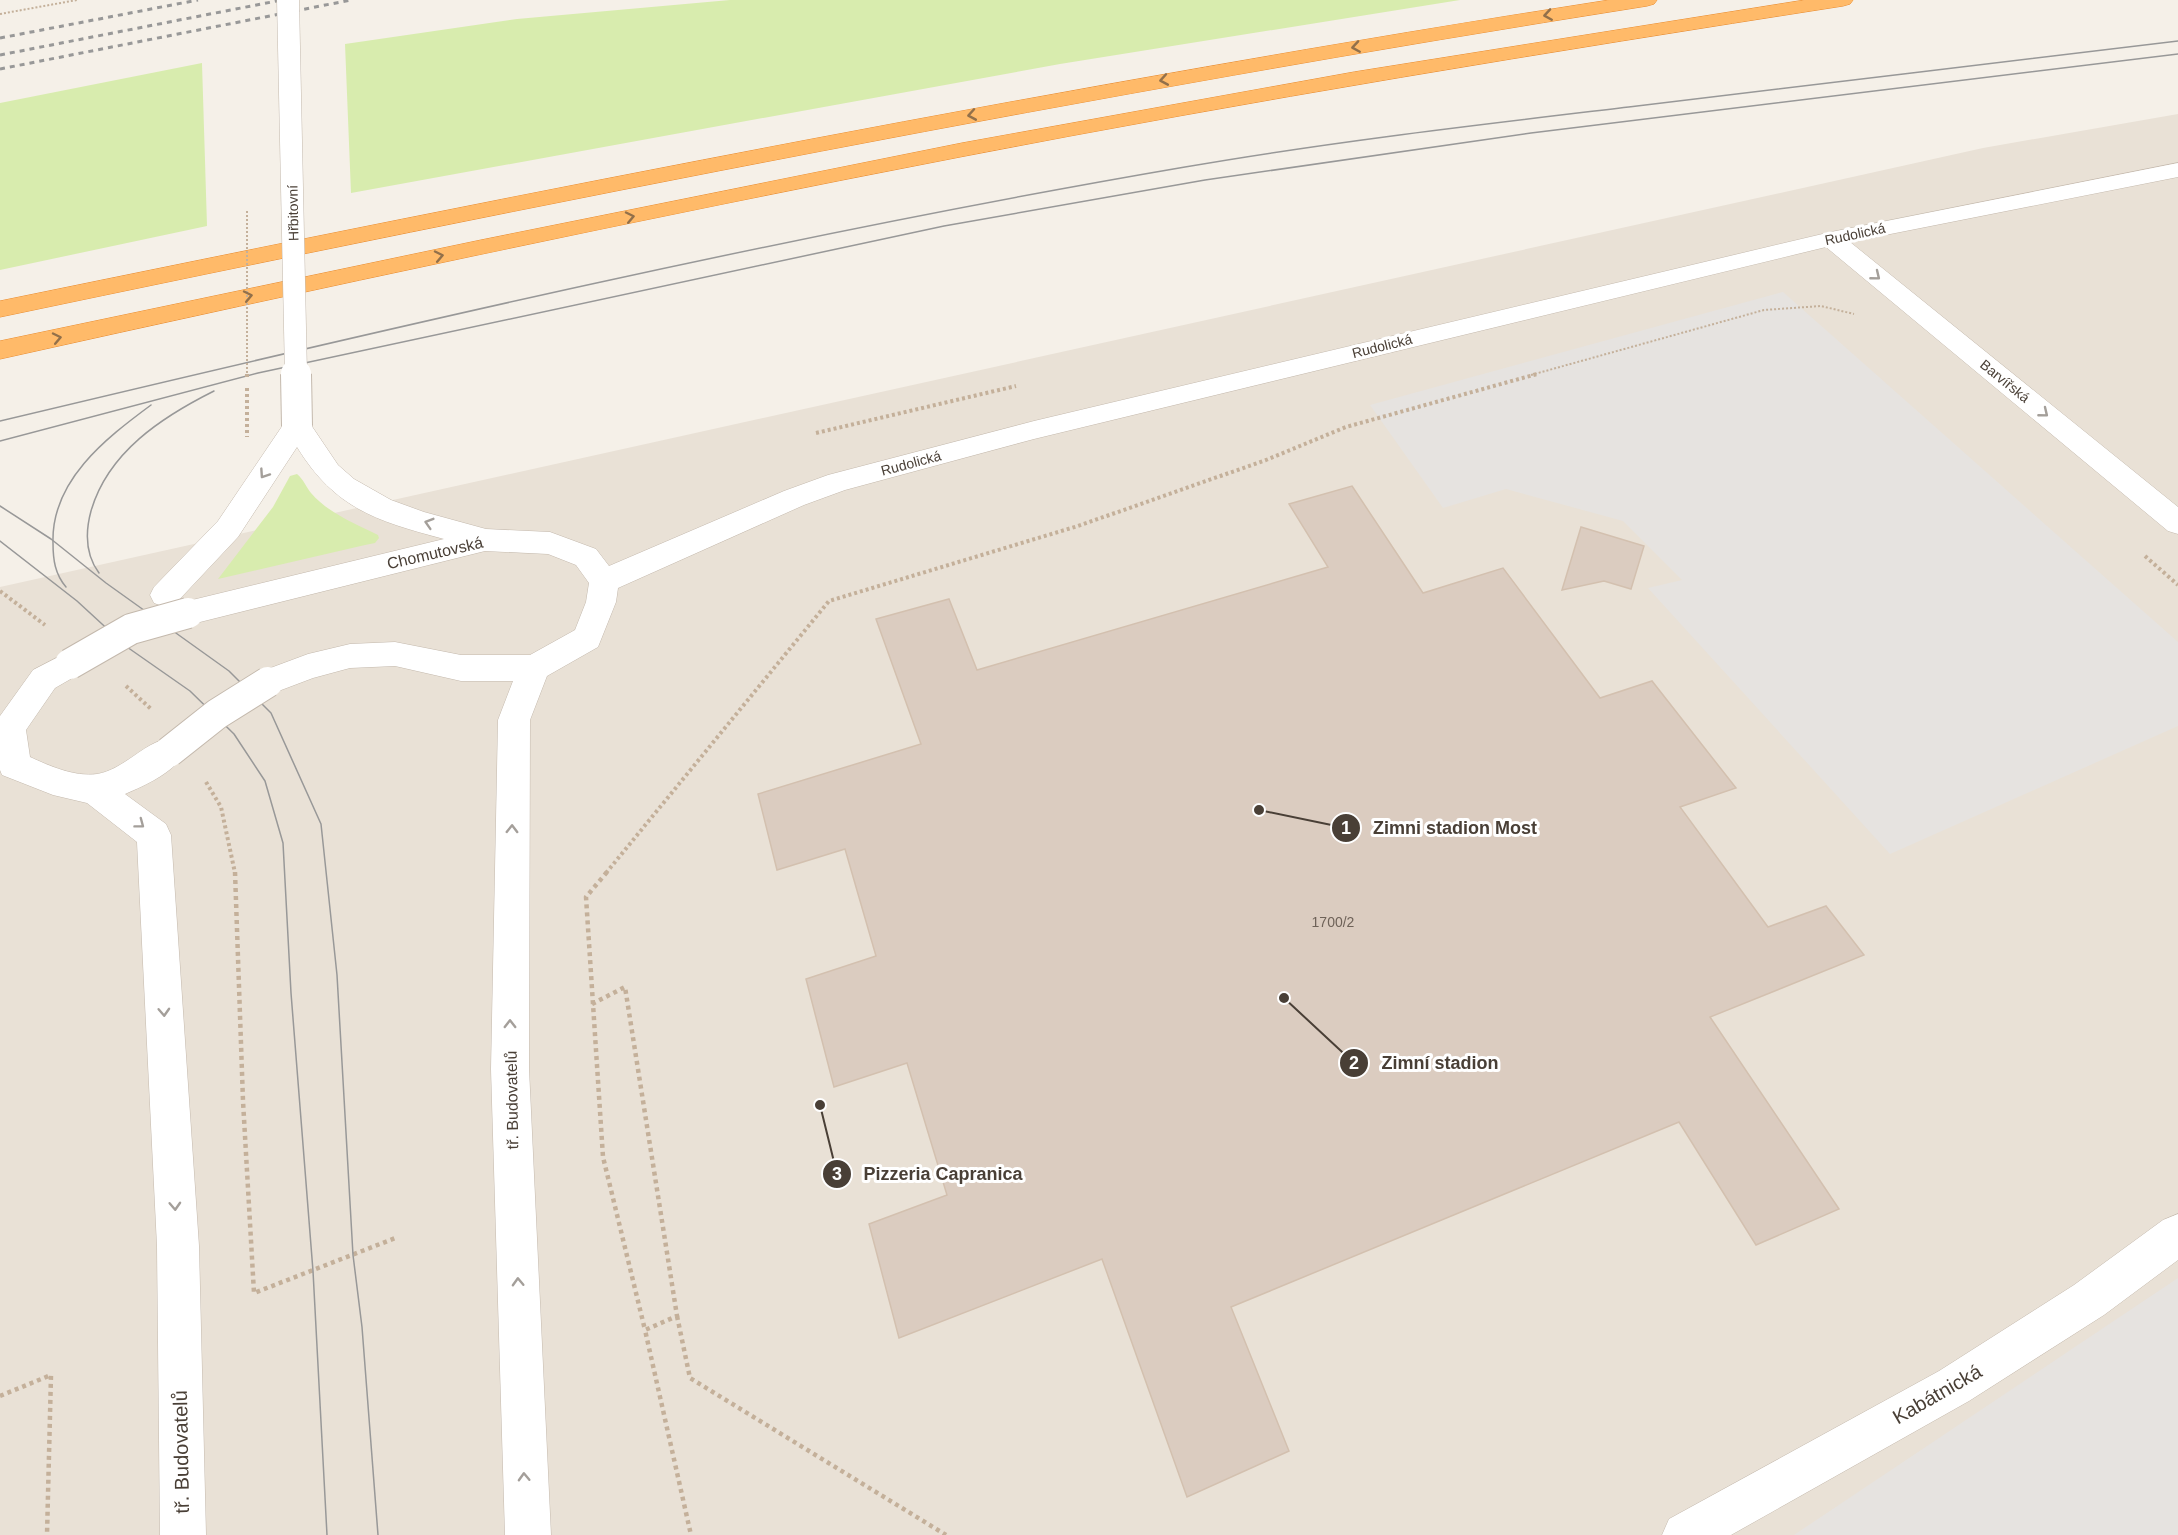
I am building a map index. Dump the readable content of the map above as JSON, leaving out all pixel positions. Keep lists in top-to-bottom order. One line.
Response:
{"streets":{"street":["Hřbitovní","Rudolická","Barvířská","Chomutovská","tř. Budovatelů","Kabátnická"]},"crossings":[["Rudolická","Barvířská"],["Rudolická","Chomutovská"],["Chomutovská","tř. Budovatelů"]],"one_way":["Barvířská"],"places":["Zimni stadion Most","Zimní stadion","Pizzeria Capranica"],"house_numbers":["1700/2"]}
